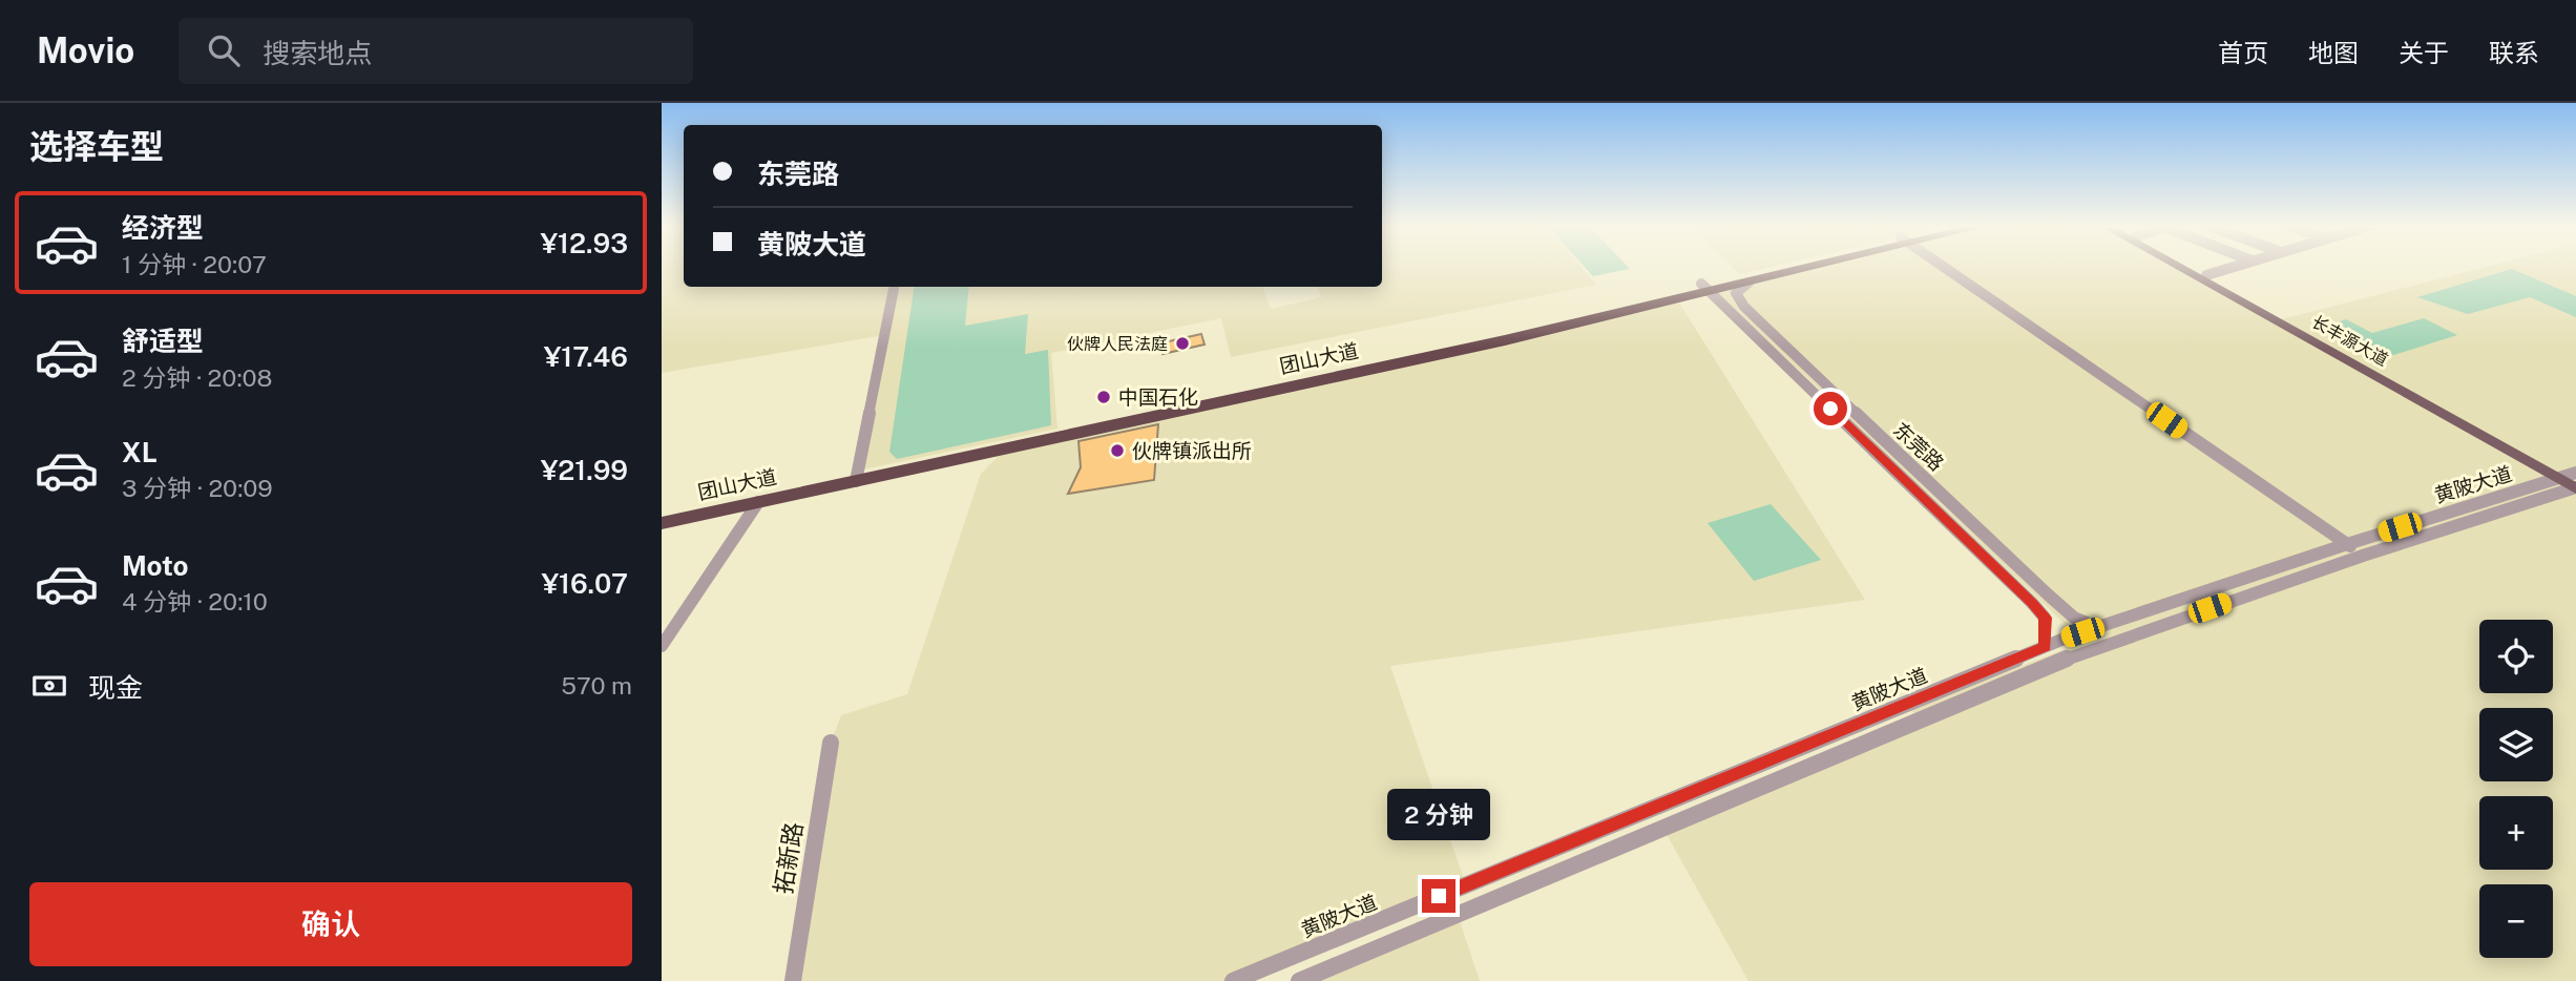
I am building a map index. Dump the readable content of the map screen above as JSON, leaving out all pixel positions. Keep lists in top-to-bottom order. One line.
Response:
{"streets":{"highway":["团山大道"],"main road":["长丰源大道"],"street":["东莞路","黄陂大道","拓新路"]},"crossings":[["长丰源大道","黄陂大道"],["团山大道","东莞路"],["东莞路","黄陂大道"]],"places":["伙牌人民法庭","中国石化","伙牌镇派出所"],"page":{"header":"Movio","search":"搜索地点","nav":["首页","地图","关于","联系"],"heading":"选择车型","banner":["东莞路","黄陂大道"],"list":[{"name":"经济型","note":"1 分钟 · 20:07","value":"¥12.93"},{"name":"舒适型","note":"2 分钟 · 20:08","value":"¥17.46"},{"name":"XL","note":"3 分钟 · 20:09","value":"¥21.99"},{"name":"Moto","note":"4 分钟 · 20:10","value":"¥16.07"}],"map_buttons":["+","−"],"pay":["现金","570 m"],"bubble":"2 分钟","buttons":"确认"}}
